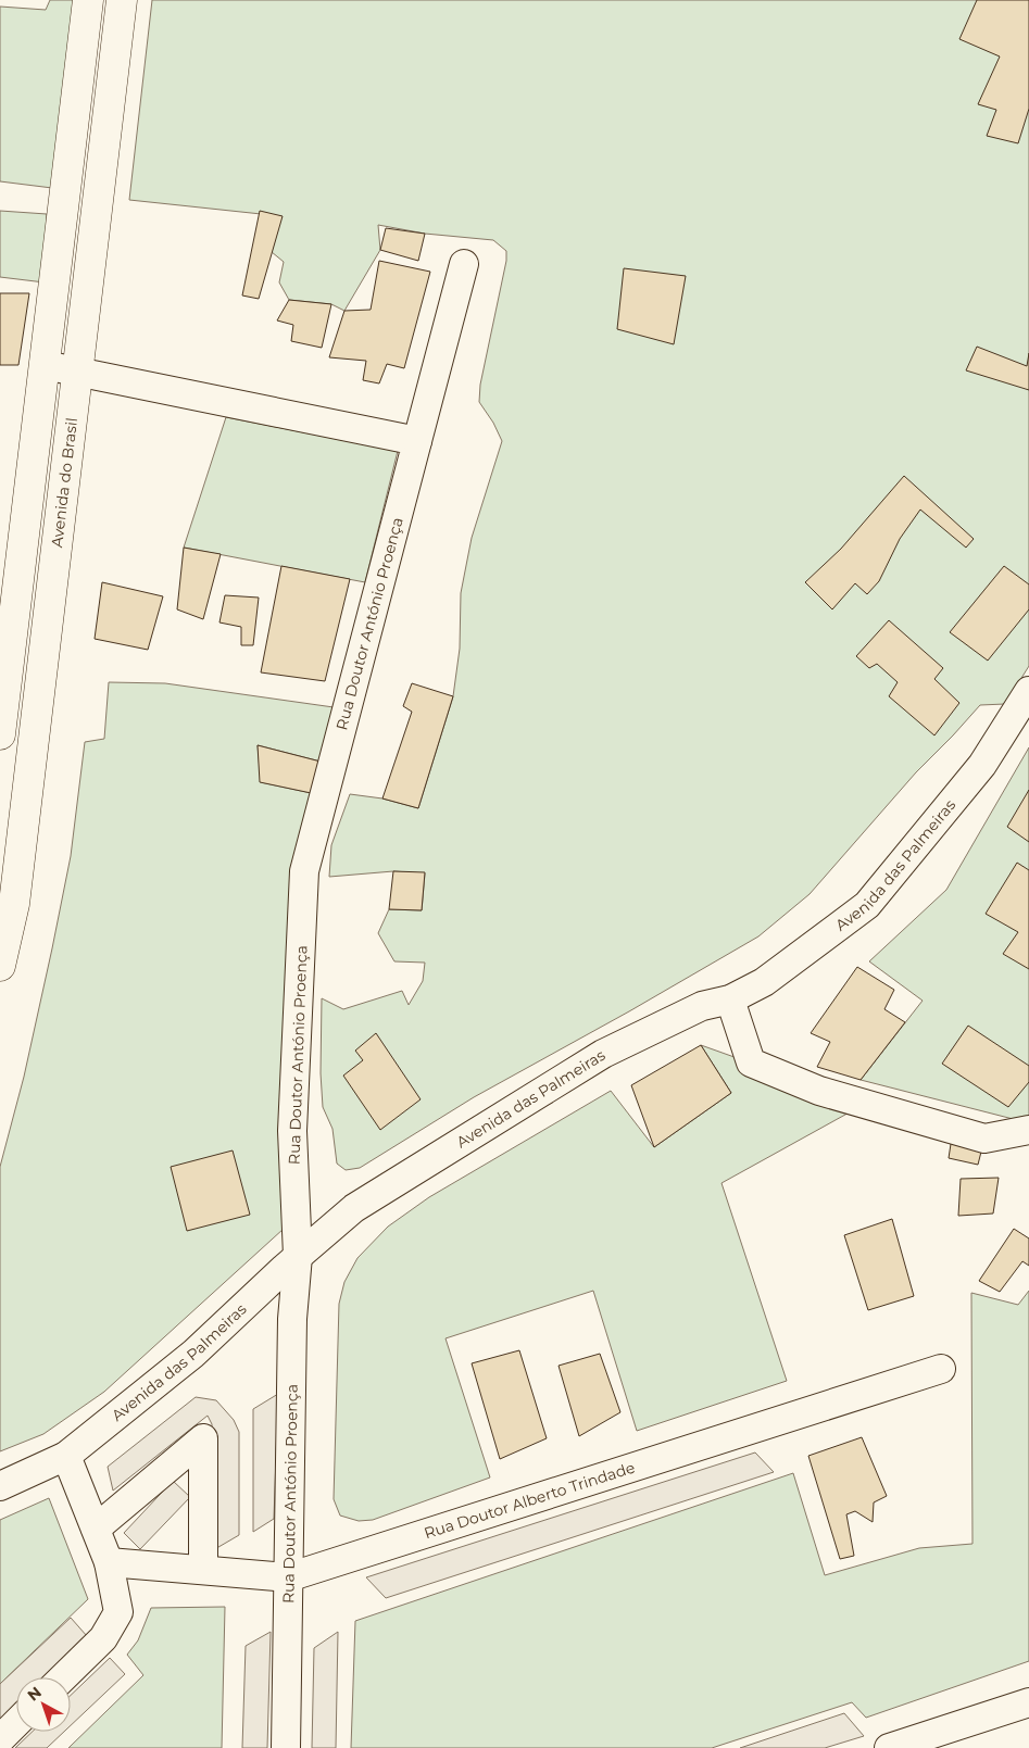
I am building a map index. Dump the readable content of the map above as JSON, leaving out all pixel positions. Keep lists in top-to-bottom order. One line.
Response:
{"streets":{"main road":["Avenida do Brasil"],"street":["Rua Doutor António Proença","Avenida das Palmeiras","Rua Doutor Alberto Trindade"]},"crossings":[["Rua Doutor António Proença","Avenida das Palmeiras"],["Rua Doutor António Proença","Rua Doutor Alberto Trindade"]],"north":"top left"}
